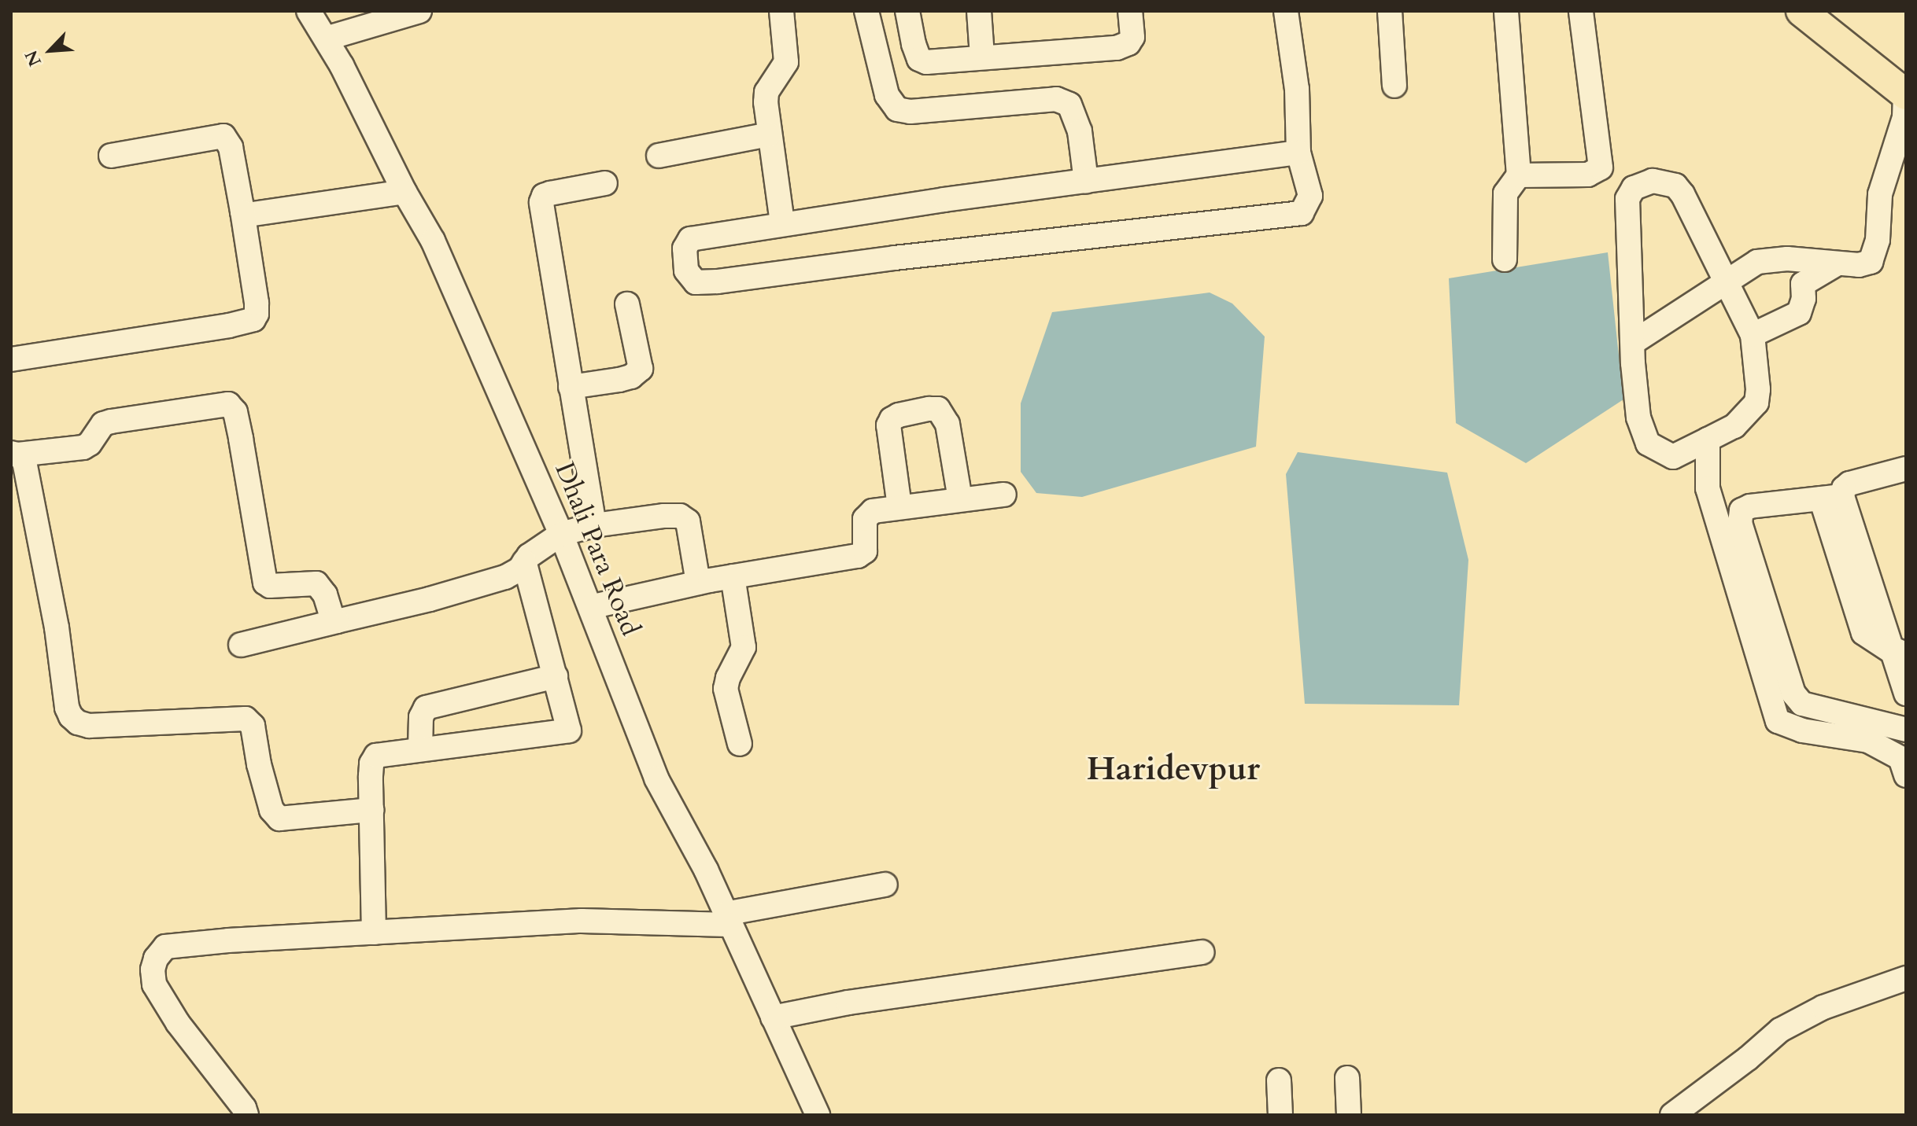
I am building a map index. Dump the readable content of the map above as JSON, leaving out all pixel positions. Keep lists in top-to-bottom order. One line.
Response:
{"streets":{"street":["Dhali Para Road"]},"districts":["Haridevpur"],"north":"bottom left"}
